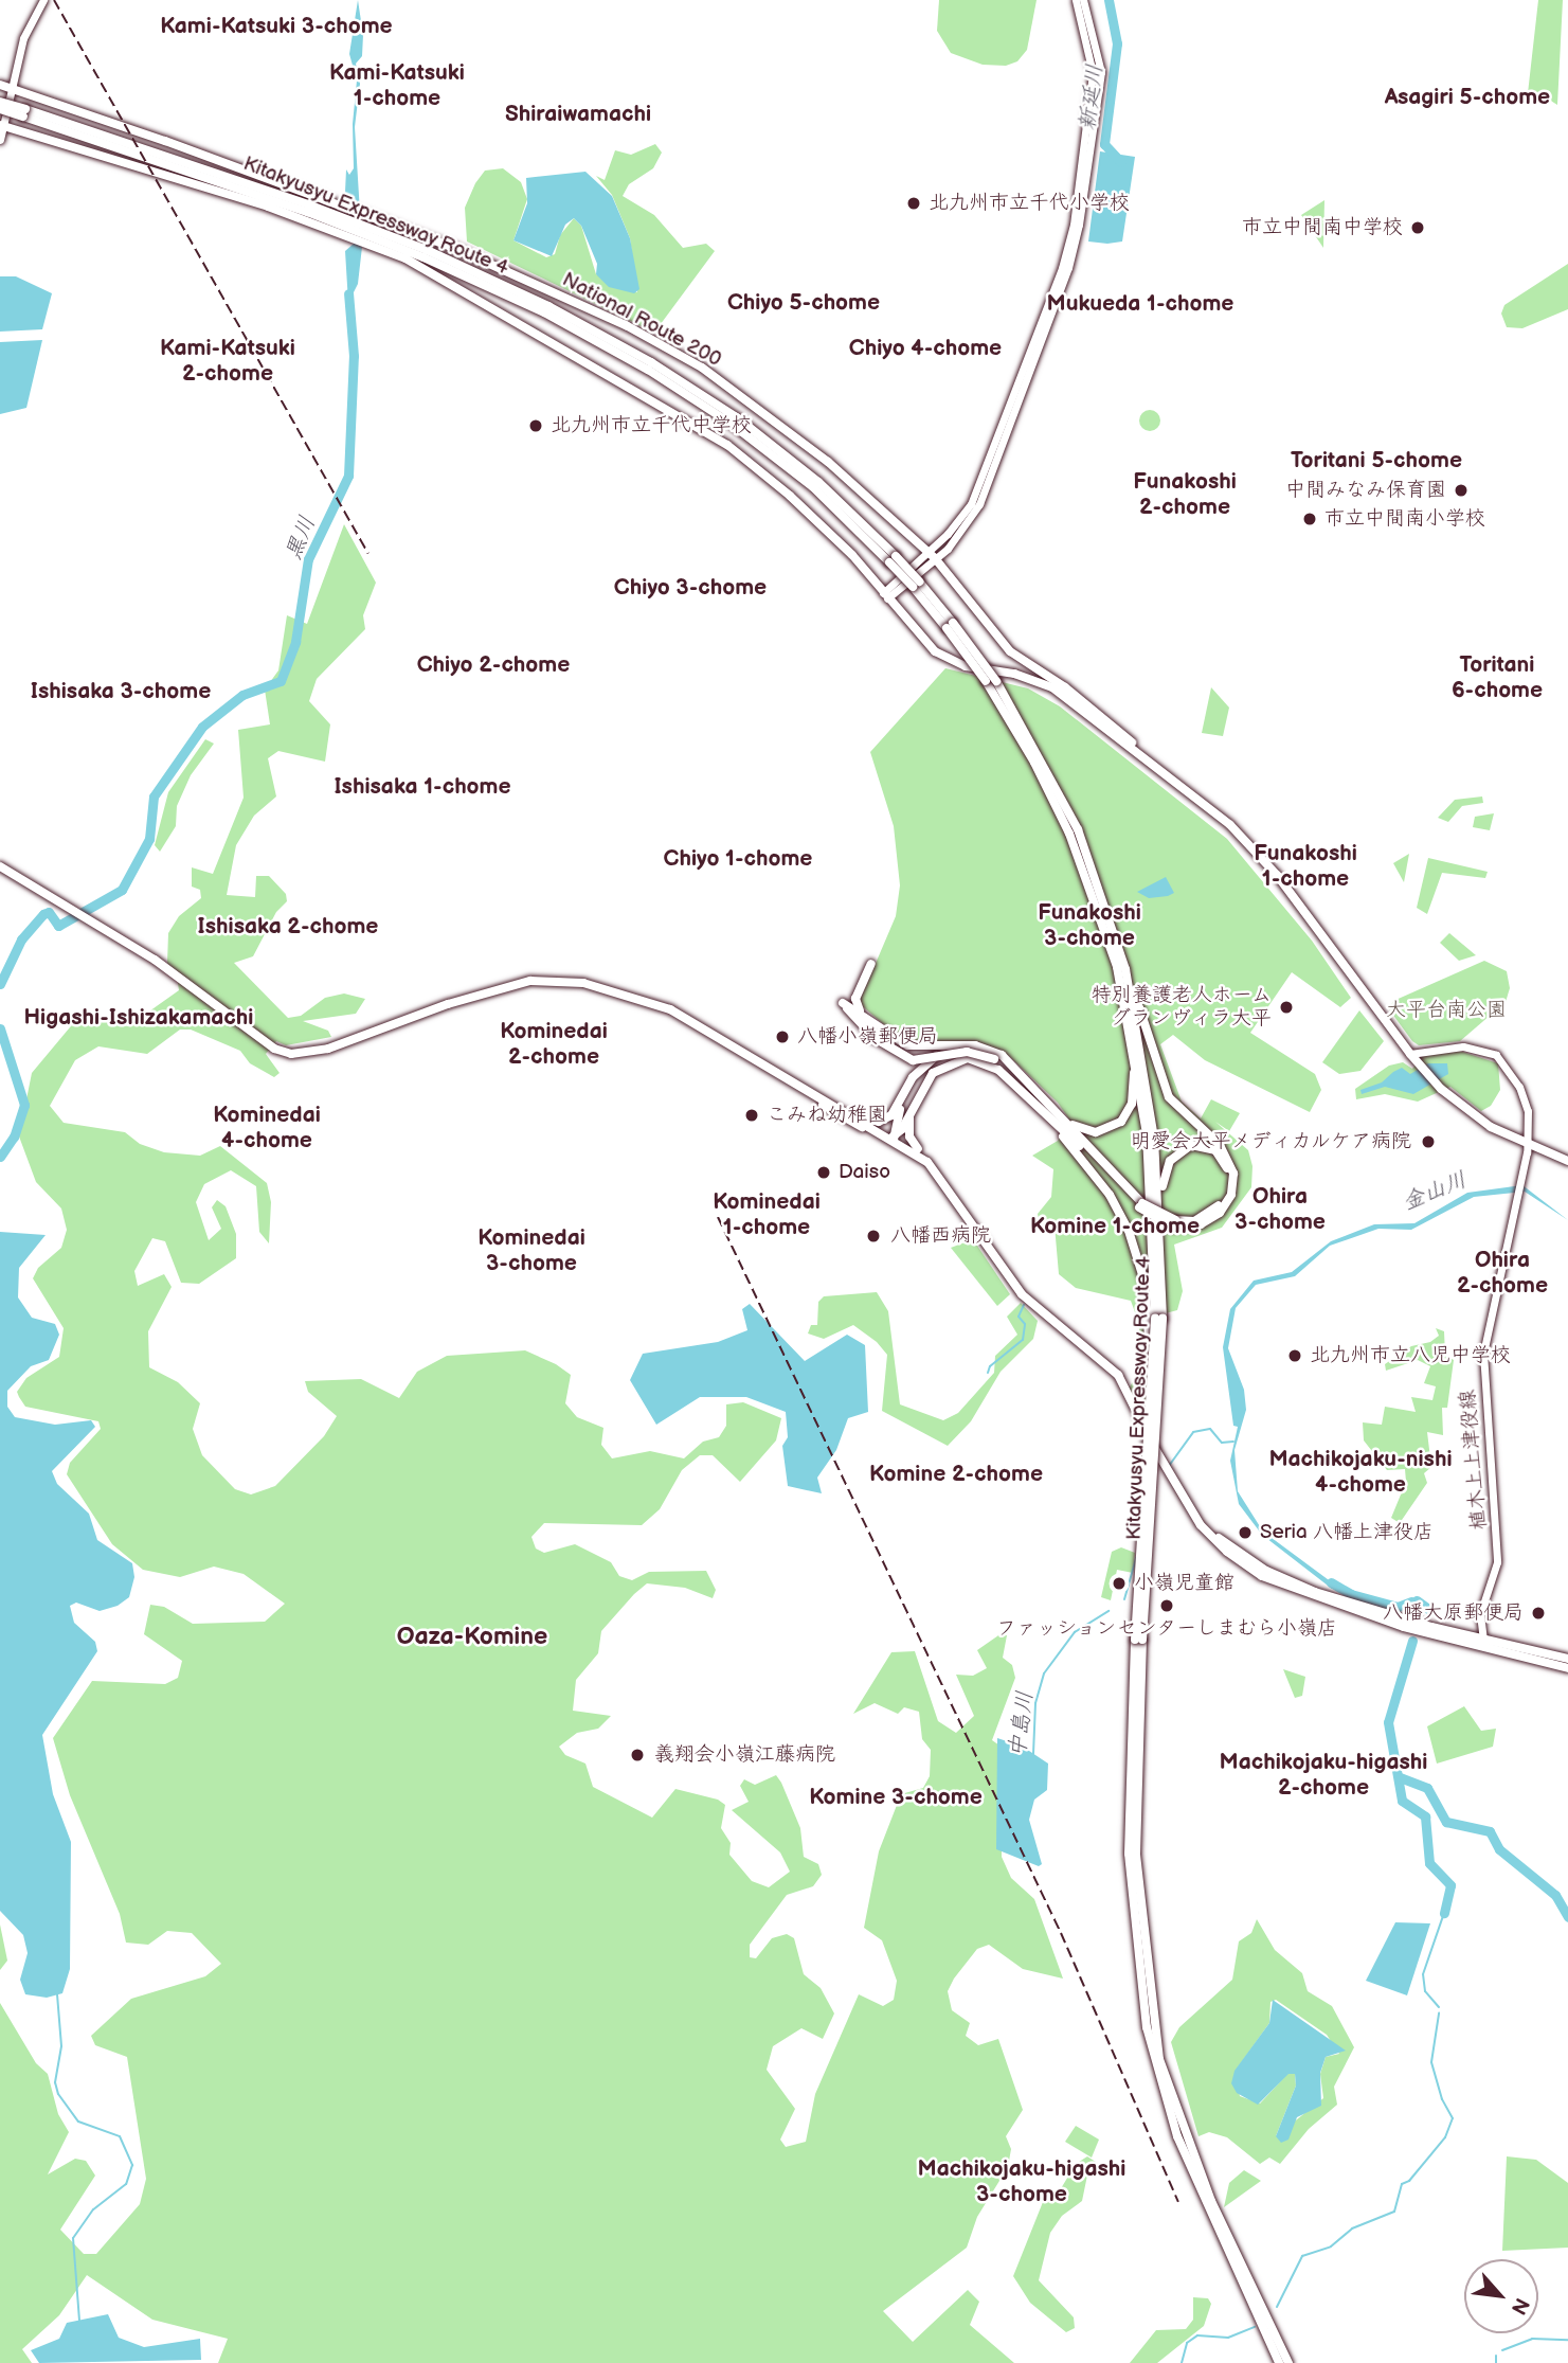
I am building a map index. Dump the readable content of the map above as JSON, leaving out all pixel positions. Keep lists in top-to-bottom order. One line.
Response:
{"streets":{"highway":["Kitakyusyu Expressway Route 4","National Route 200"],"main road":["植木上上津役線"]},"crossings":[["National Route 200","植木上上津役線"]],"districts":["Kami-Katsuki 3-chome","Kami-Katsuki 1-chome","Asagiri 5-chome","Shiraiwamachi","Chiyo 5-chome","Mukueda 1-chome","Kami-Katsuki 2-chome","Chiyo 4-chome","Toritani 5-chome","Funakoshi 2-chome","Chiyo 3-chome","Chiyo 2-chome","Toritani 6-chome","Ishisaka 3-chome","Ishisaka 1-chome","Funakoshi 1-chome","Chiyo 1-chome","Funakoshi 3-chome","Ishisaka 2-chome","Higashi-Ishizakamachi","Kominedai 2-chome","Kominedai 4-chome","Ohira 3-chome","Kominedai 1-chome","Komine 1-chome","Kominedai 3-chome","Ohira 2-chome","Machikojaku-nishi 4-chome","Komine 2-chome","Oaza-Komine","Machikojaku-higashi 2-chome","Komine 3-chome","Machikojaku-higashi 3-chome"],"water":["新延川","黒川","金山川","中島川"],"parks":["大平台南公園"],"places":["北九州市立千代小学校","市立中間南中学校","北九州市立千代中学校","中間みなみ保育園","市立中間南小学校","特別養護老人ホーム グランヴィラ大平","八幡小嶺郵便局","こみね幼稚園","明愛会大平メディカルケア病院","Daiso","八幡西病院","北九州市立八児中学校","Seria 八幡上津役店","小嶺児童館","ファッションセンターしまむら小嶺店","八幡大原郵便局","義翔会小嶺江藤病院"],"north":"bottom right"}
